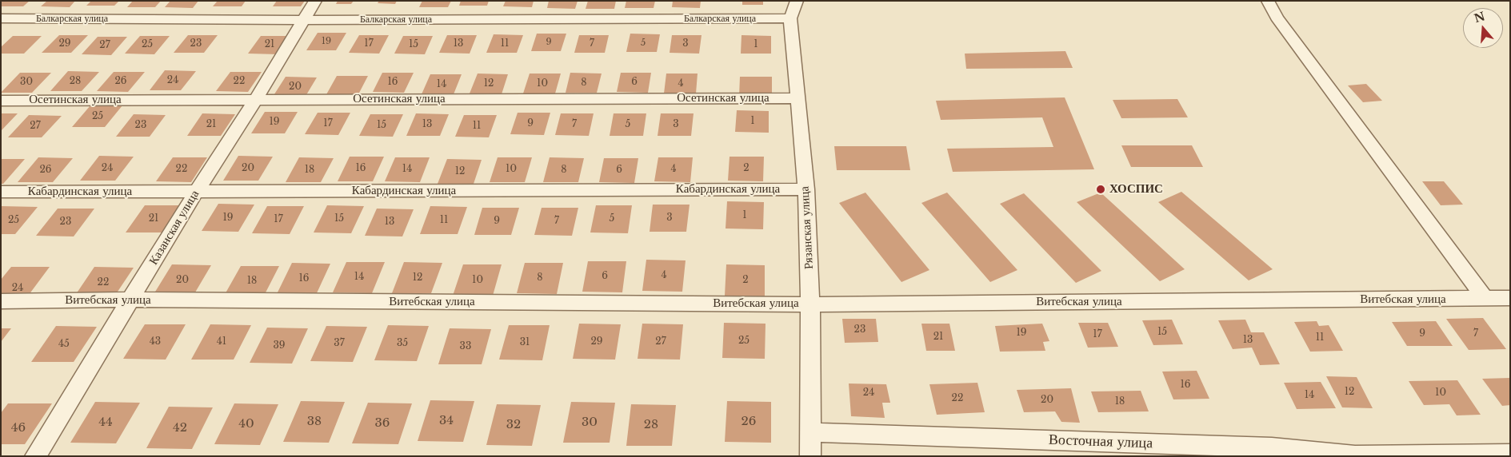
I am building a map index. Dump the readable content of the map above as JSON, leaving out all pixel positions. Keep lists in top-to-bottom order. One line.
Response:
{"streets":{"street":["Балкарская улица","Осетинская улица","Кабардинская улица","Казанская улица","Рязанская улица","Витебская улица","Восточная улица"]},"crossings":[["Балкарская улица","Казанская улица"],["Балкарская улица","Рязанская улица"],["Осетинская улица","Казанская улица"],["Осетинская улица","Рязанская улица"],["Кабардинская улица","Казанская улица"],["Кабардинская улица","Рязанская улица"],["Казанская улица","Витебская улица"],["Рязанская улица","Витебская улица"],["Рязанская улица","Восточная улица"]],"places":["ХОСПИС"],"house_numbers":["19","9","5","29","23","17","13","11","7","3","25","21","15","1","27","24","28","26","22","30","16","6","8","12","10","4","14","20","25","1","19","17","9","21","13","7","5","3","23","15","27","11","24","20","16","2","22","14","10","4","26","18","8","6","12","1","19","3","21","15","5","17","25","11","9","7","23","13","4","6","14","12","8","16","20","10","2","18","22","24","23","15","19","9","7","17","21","11","13","25","43","41","29","27","31","37","35","45","39","33","16","12","24","10","14","22","20","18","34","38","26","44","30","36","40","32","28","46","42"],"north":"top"}
